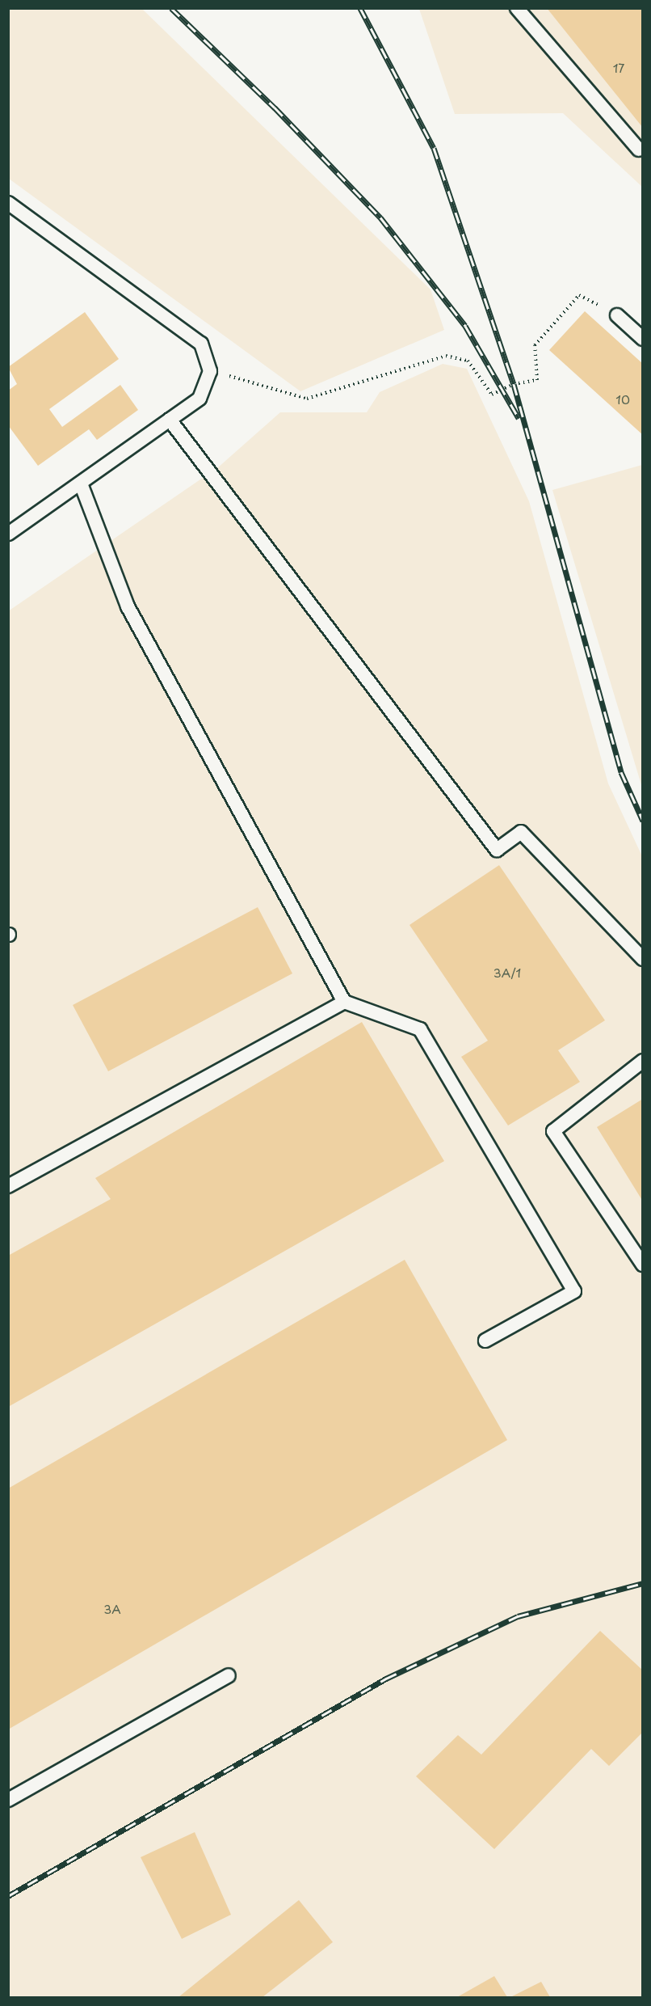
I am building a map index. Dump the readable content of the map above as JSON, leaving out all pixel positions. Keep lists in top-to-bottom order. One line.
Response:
{"house_numbers":["17","10","3А/1","3А"]}
